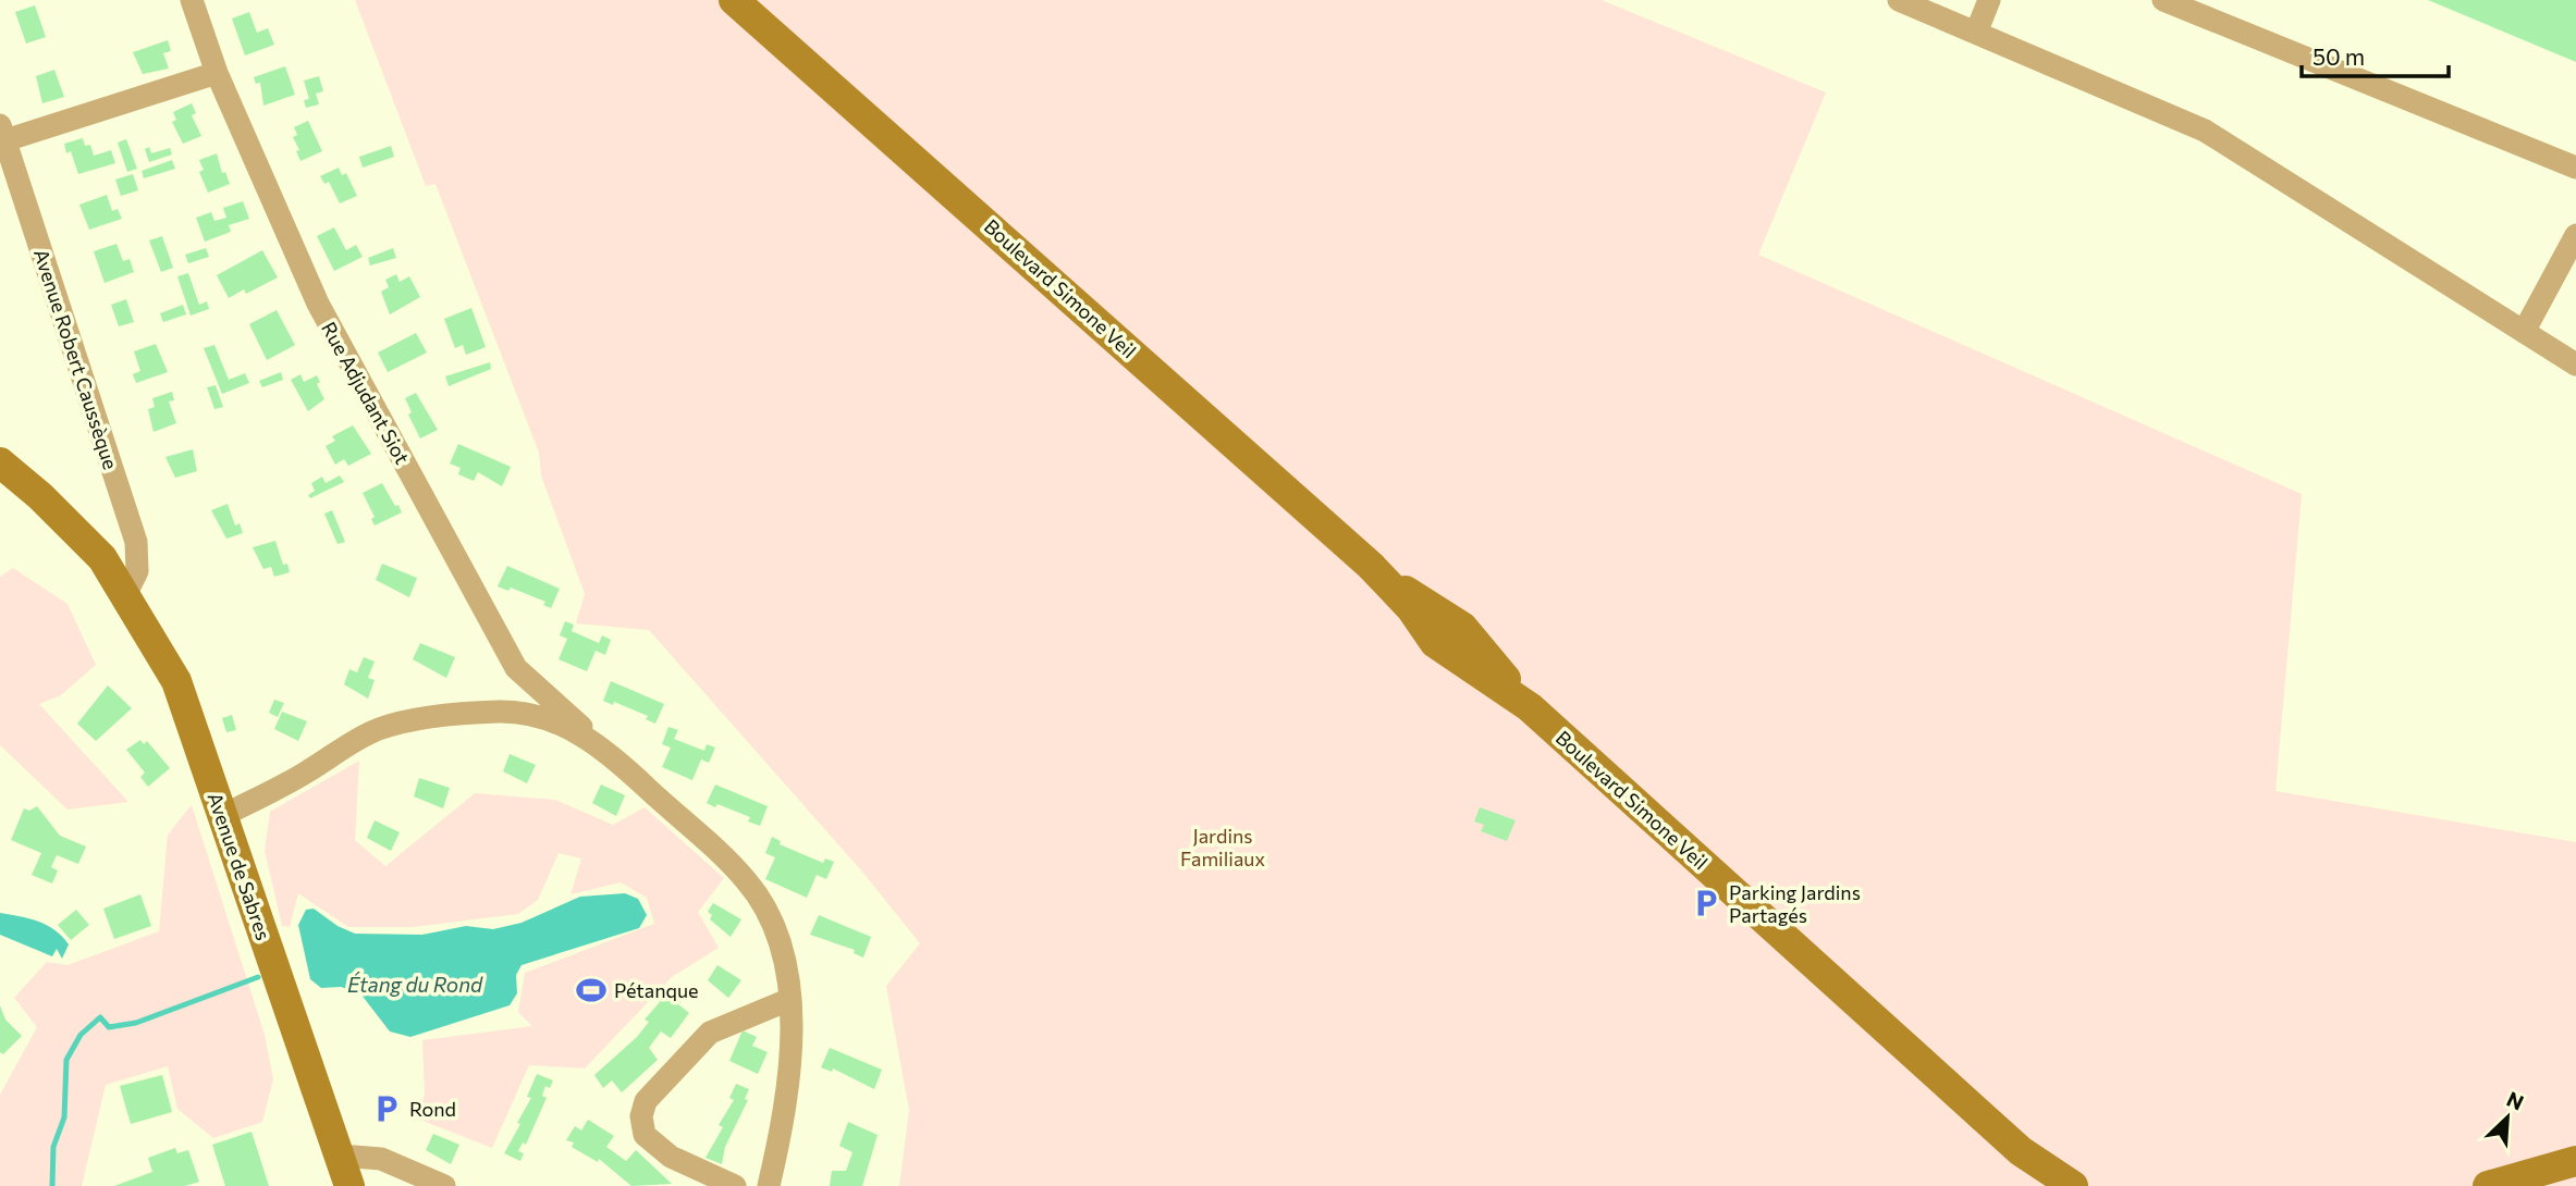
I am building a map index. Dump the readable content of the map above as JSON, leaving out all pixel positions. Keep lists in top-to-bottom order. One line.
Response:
{"streets":{"main road":["Boulevard Simone Veil","Avenue de Sabres"],"street":["Avenue Robert Caussèque","Rue Adjudant Siot"]},"crossings":[["Avenue Robert Caussèque","Avenue de Sabres"]],"water":["Étang du Rond"],"parks":["Jardins Familiaux"],"places":{"parking":["Parking Jardins Partagés","Rond"],"sports":["Pétanque"]},"scale_bar":"50 m","north":"top right"}
